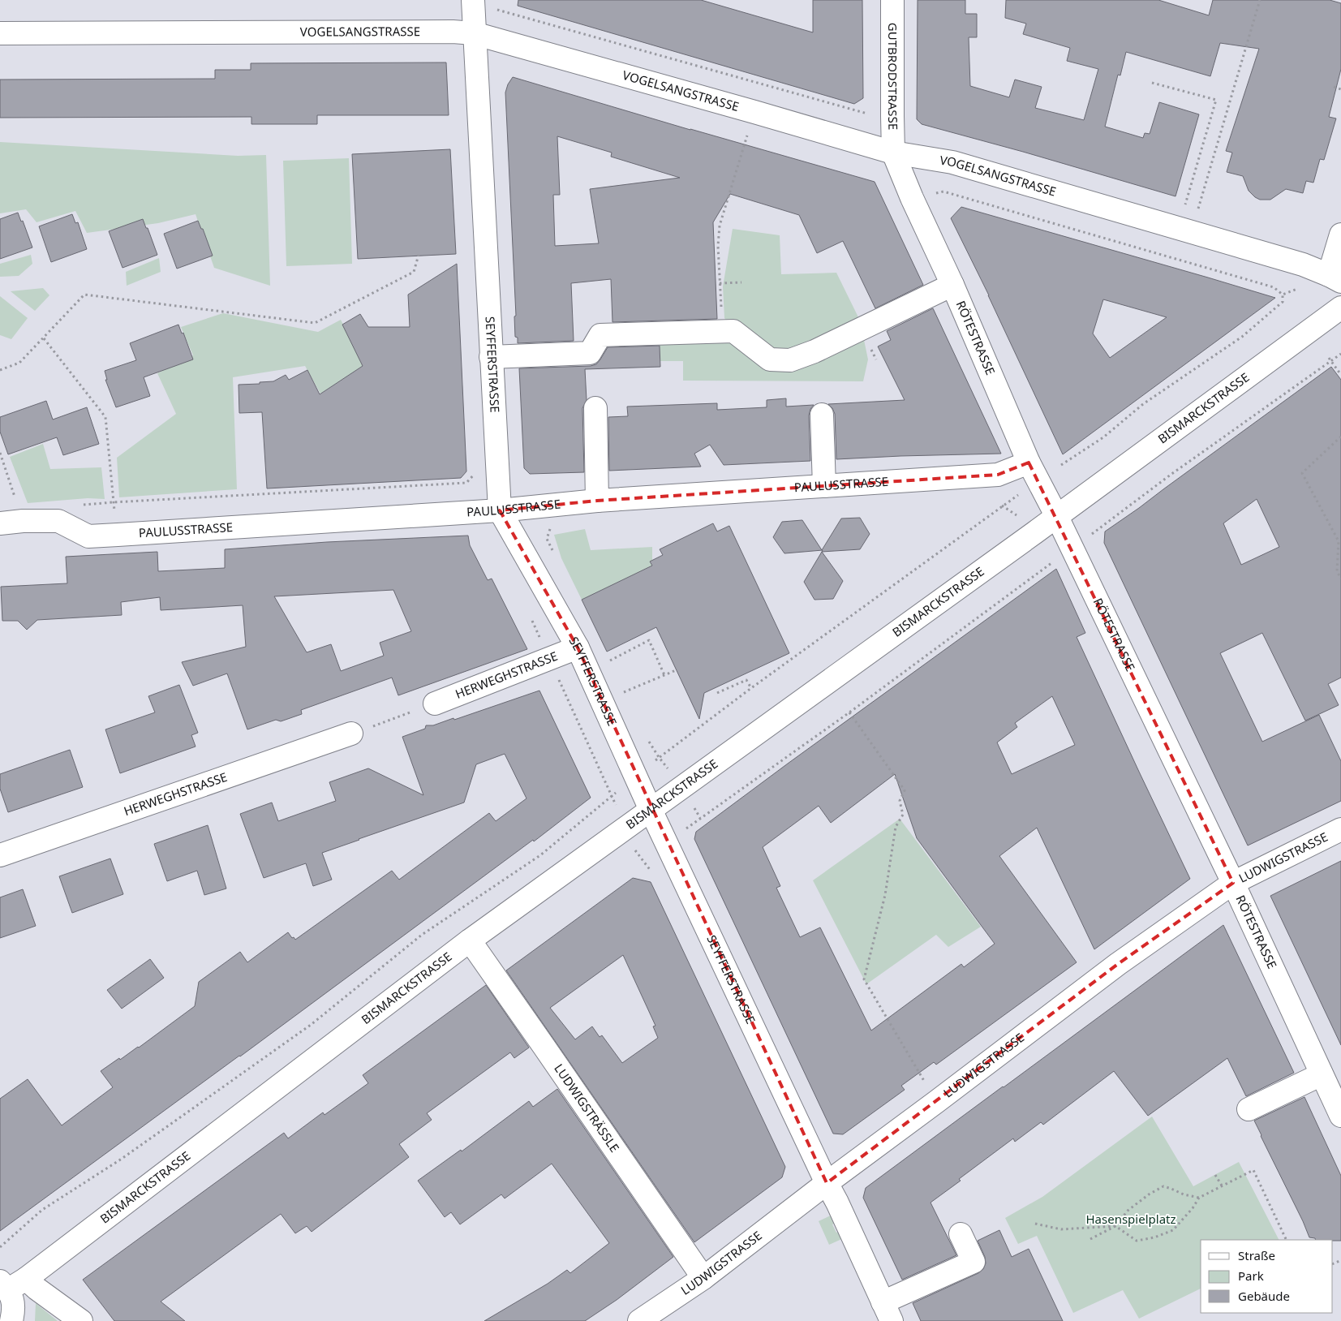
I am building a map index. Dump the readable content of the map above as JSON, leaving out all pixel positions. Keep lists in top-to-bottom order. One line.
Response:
{"streets":{"street":["VOGELSANGSTRASSE","GUTBRODSTRASSE","RÖTESTRASSE","SEYFFERSTRASSE","BISMARCKSTRASSE","PAULUSSTRASSE","HERWEGHSTRASSE","LUDWIGSTRASSE","LUDWIGSTRÄSSLE"]},"crossings":[["VOGELSANGSTRASSE","GUTBRODSTRASSE"],["VOGELSANGSTRASSE","RÖTESTRASSE"],["VOGELSANGSTRASSE","SEYFFERSTRASSE"],["GUTBRODSTRASSE","RÖTESTRASSE"],["RÖTESTRASSE","BISMARCKSTRASSE"],["RÖTESTRASSE","PAULUSSTRASSE"],["RÖTESTRASSE","LUDWIGSTRASSE"],["SEYFFERSTRASSE","BISMARCKSTRASSE"],["SEYFFERSTRASSE","PAULUSSTRASSE"],["SEYFFERSTRASSE","HERWEGHSTRASSE"],["SEYFFERSTRASSE","LUDWIGSTRASSE"],["BISMARCKSTRASSE","LUDWIGSTRÄSSLE"],["LUDWIGSTRASSE","LUDWIGSTRÄSSLE"]],"parks":["Hasenspielplatz"],"legend":["Straße","Park","Gebäude"]}
